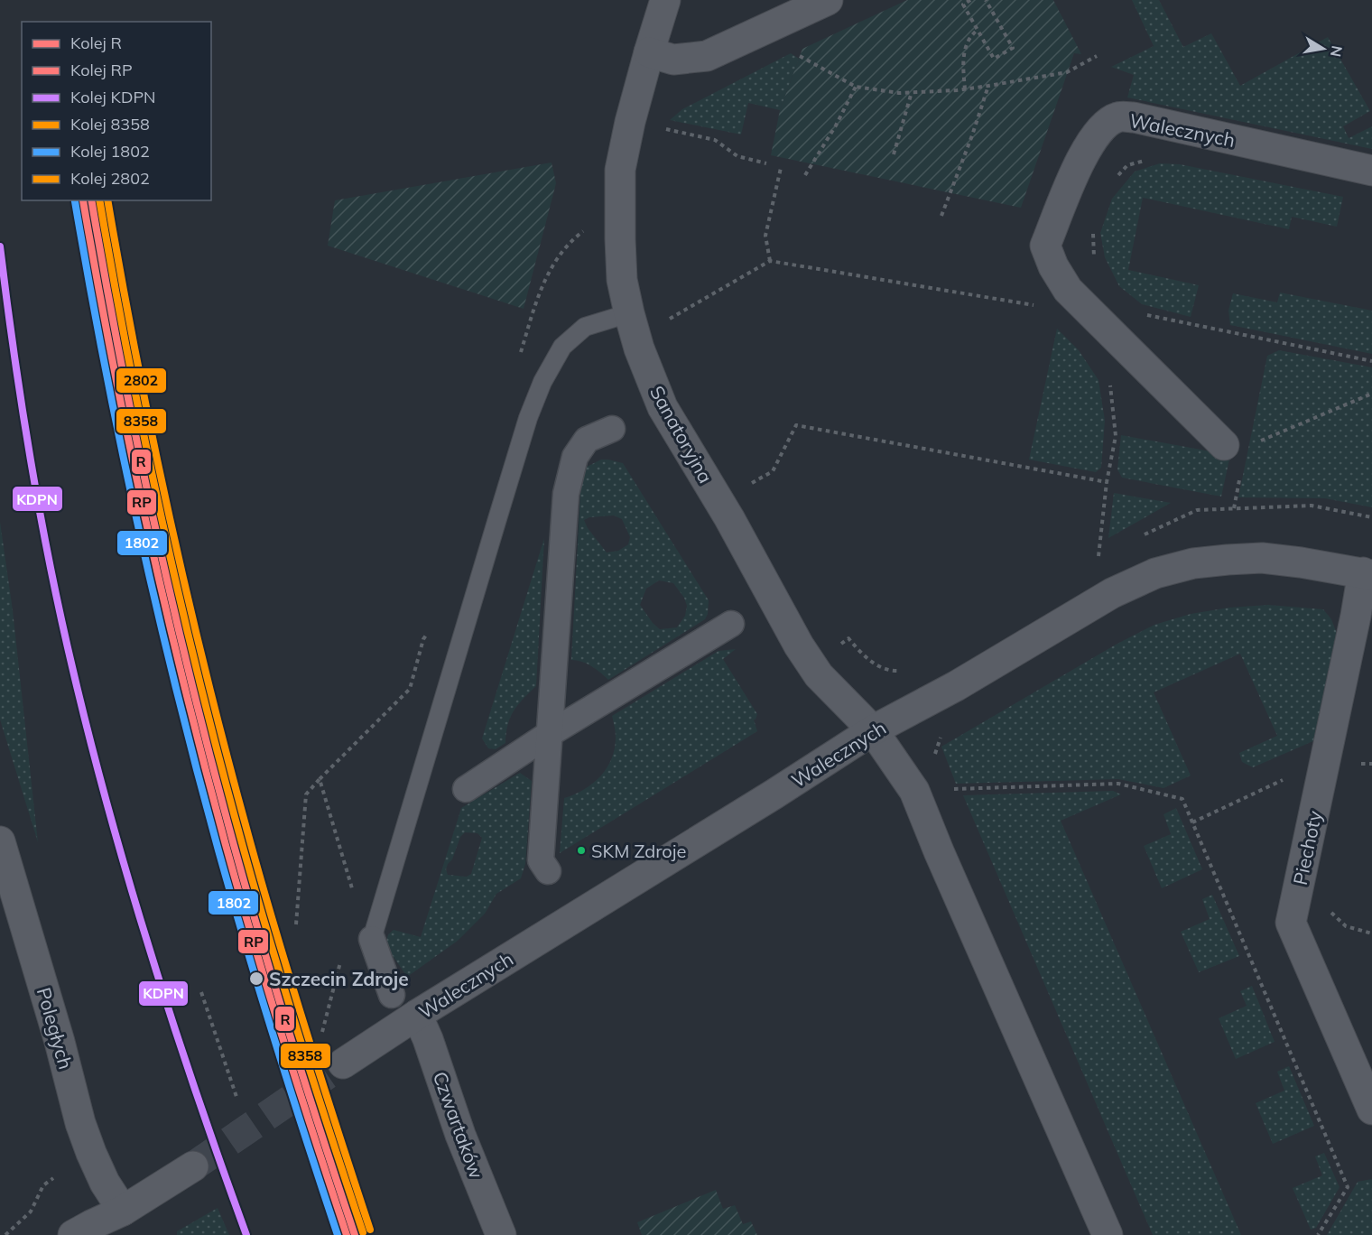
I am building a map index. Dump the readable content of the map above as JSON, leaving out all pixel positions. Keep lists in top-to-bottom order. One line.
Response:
{"streets":{"street":["Walecznych","Sanatoryjna","Piechoty","Poległych","Czwartaków"]},"crossings":[["Walecznych","Sanatoryjna"],["Walecznych","Piechoty"],["Walecznych","Czwartaków"]],"places":["SKM Zdroje","Szczecin Zdroje"],"lines":["rail line R","rail line RP","rail line 8358","rail line 2802","rail line 1802","rail line KDPN"],"legend":["Kolej R","Kolej RP","Kolej KDPN","Kolej 8358","Kolej 1802","Kolej 2802"],"north":"right"}
